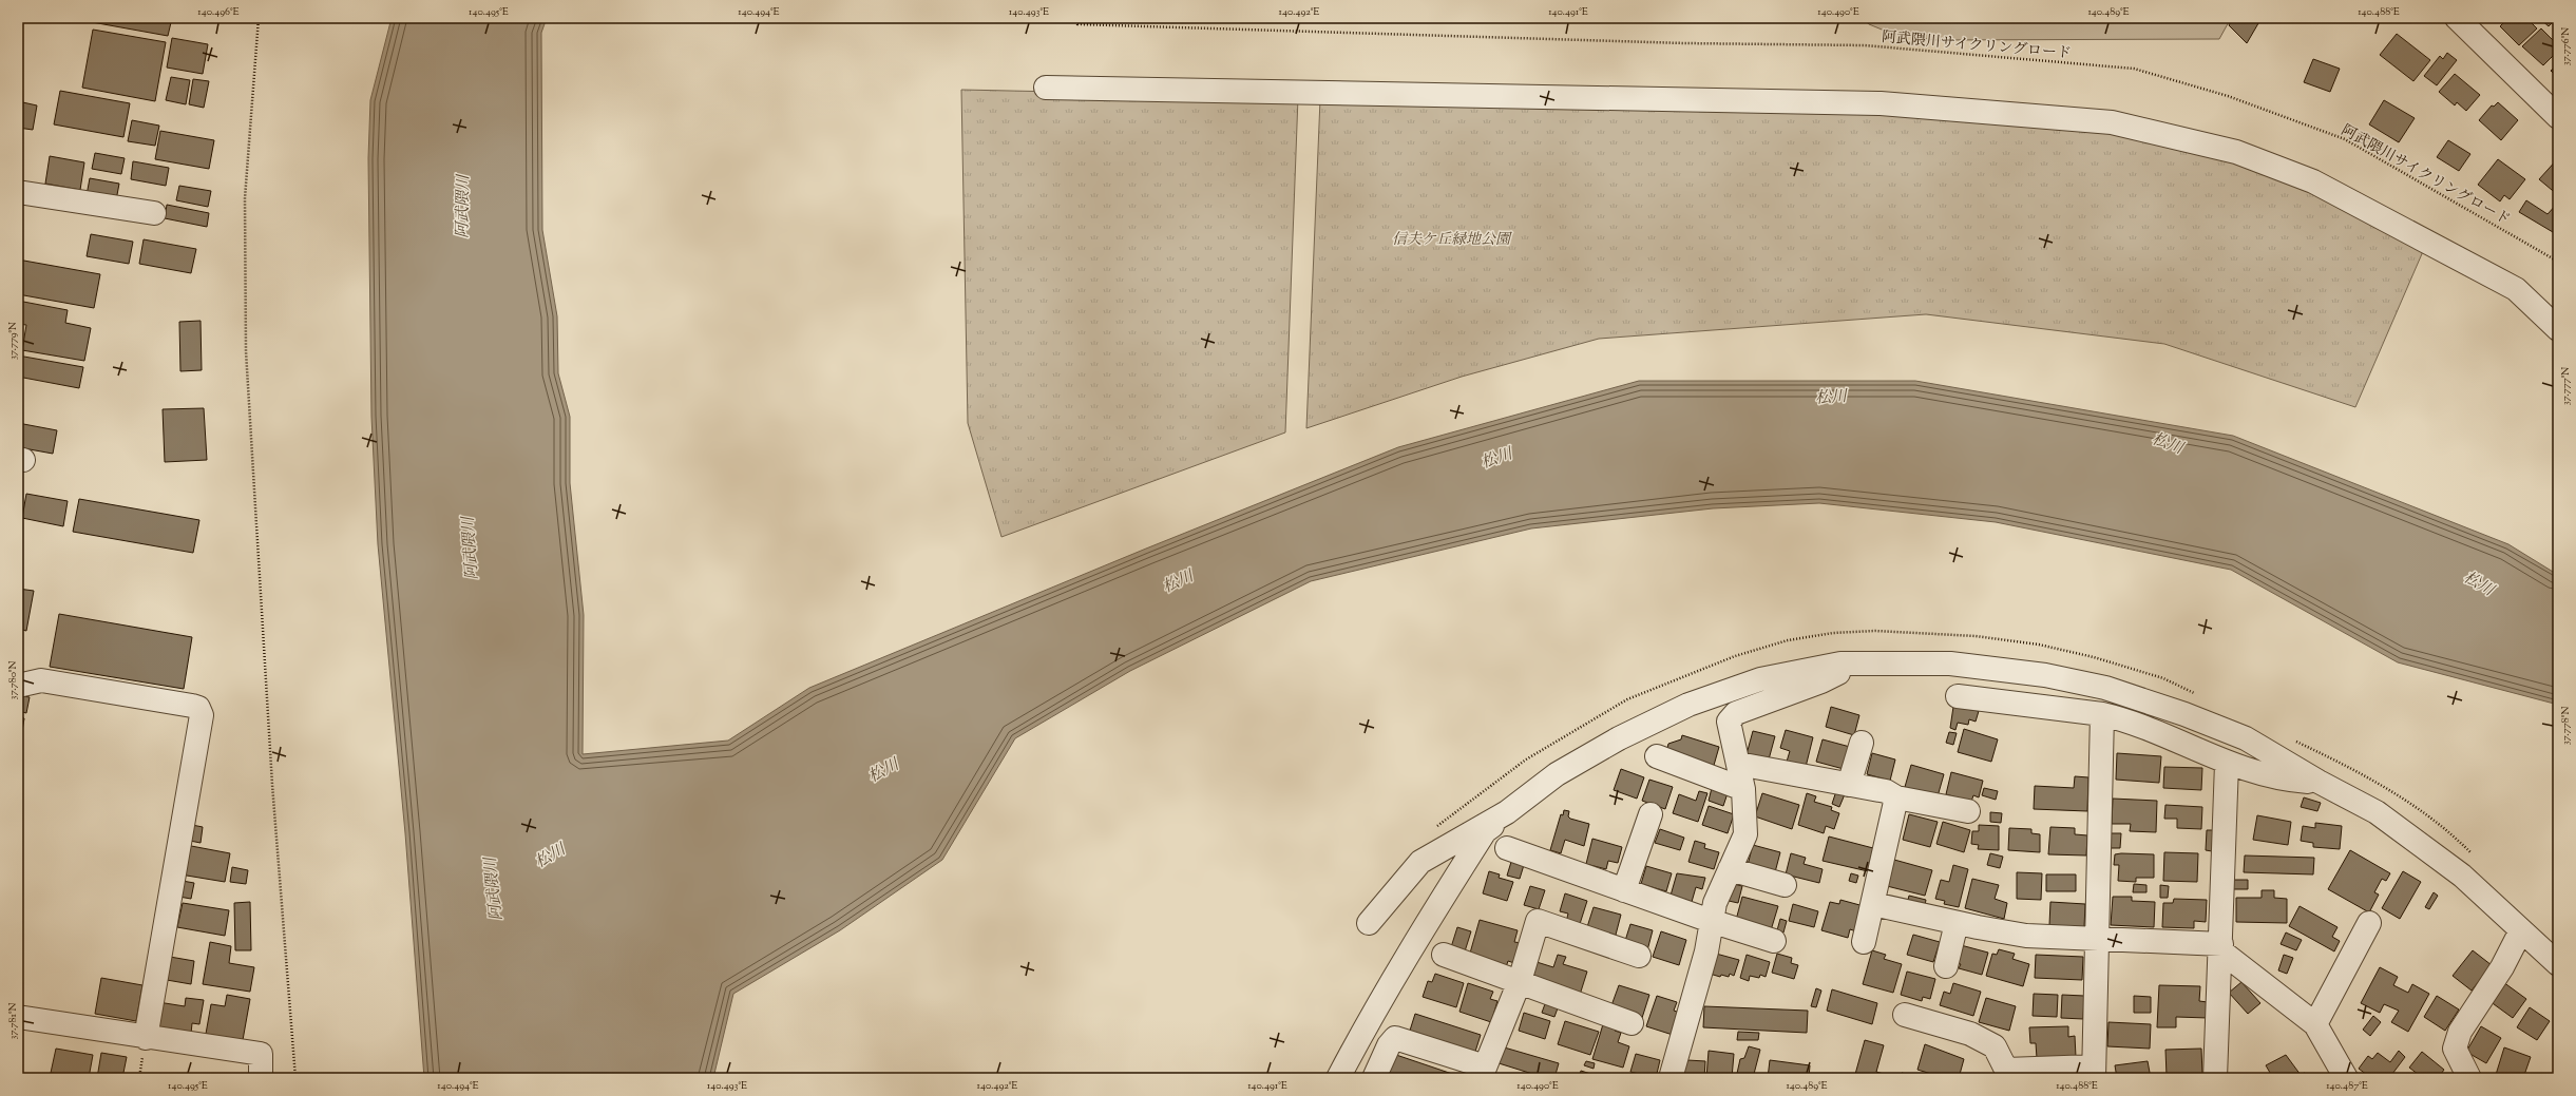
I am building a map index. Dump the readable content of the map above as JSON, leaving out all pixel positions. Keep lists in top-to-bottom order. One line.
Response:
{"streets":{"path":["阿武隈川サイクリングロード"]},"water":["阿武隈川","松川"],"parks":["信夫ケ丘緑地公園"],"coordinates":["140.496°E","140.495°E","140.494°E","140.493°E","140.492°E","140.491°E","140.490°E","140.489°E","140.488°E","37.776°N","37.779°N","37.777°N","37.780°N","37.778°N","37.781°N","140.487°E"]}
